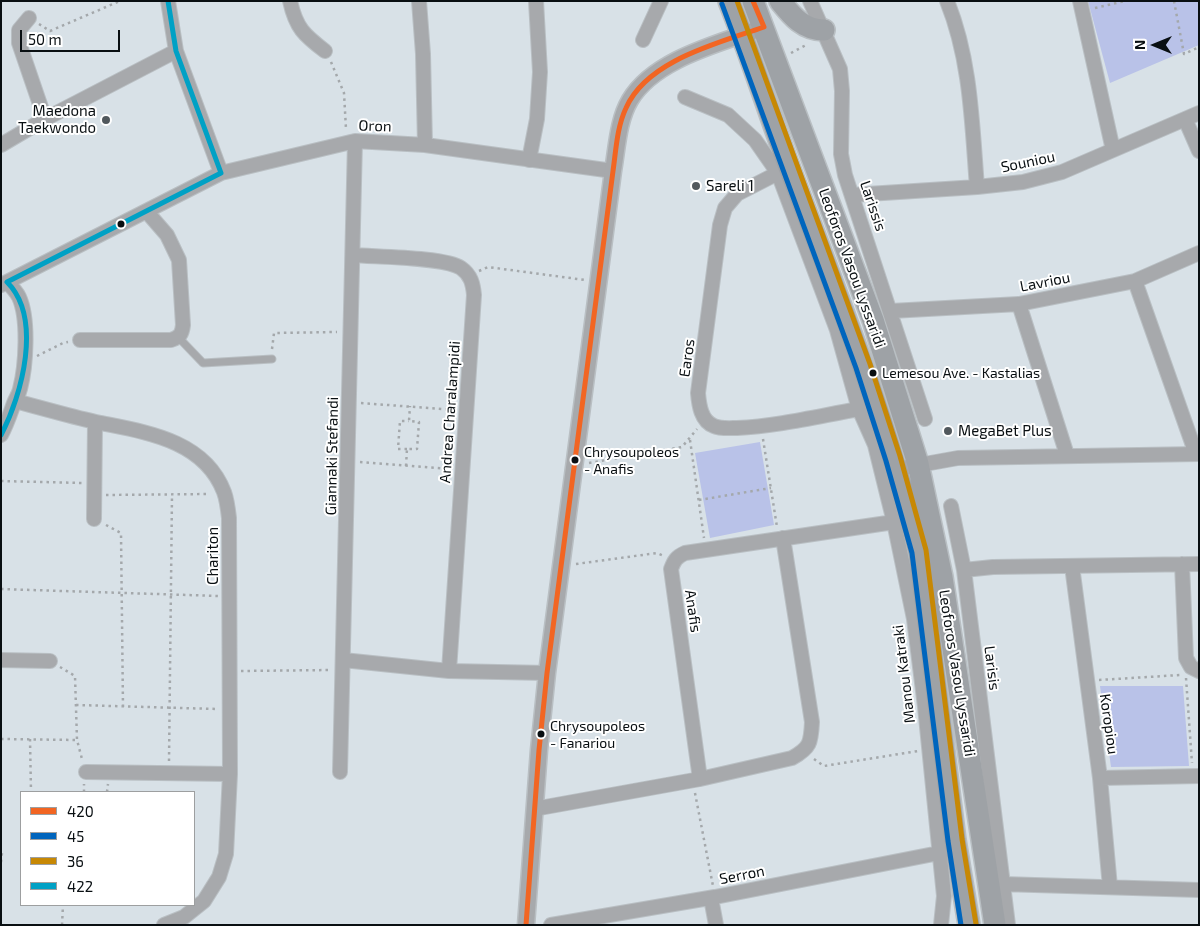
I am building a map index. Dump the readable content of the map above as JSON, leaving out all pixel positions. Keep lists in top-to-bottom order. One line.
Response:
{"streets":{"main road":["Leoforos Vasou Lyssaridi"],"street":["Oron","Souniou","Larissis","Lavriou","Earos","Andrea Charalampidi","Giannaki Stefandi","Chariton","Anafis","Larisis","Manou Katraki","Koropiou","Serron"]},"crossings":[["Oron","Giannaki Stefandi"],["Souniou","Larissis"],["Larissis","Lavriou"],["Earos","Manou Katraki"],["Manou Katraki","Serron"]],"places":["Maedona Taekwondo","Sareli 1","Lemesou Ave. - Kastalias","MegaBet Plus","Chrysoupoleos - Anafis","Chrysoupoleos - Fanariou"],"lines":["transit line 420","transit line 36","transit line 422","transit line 45"],"legend":["420","45","36","422"],"scale_bar":"50 m","north":"left"}
